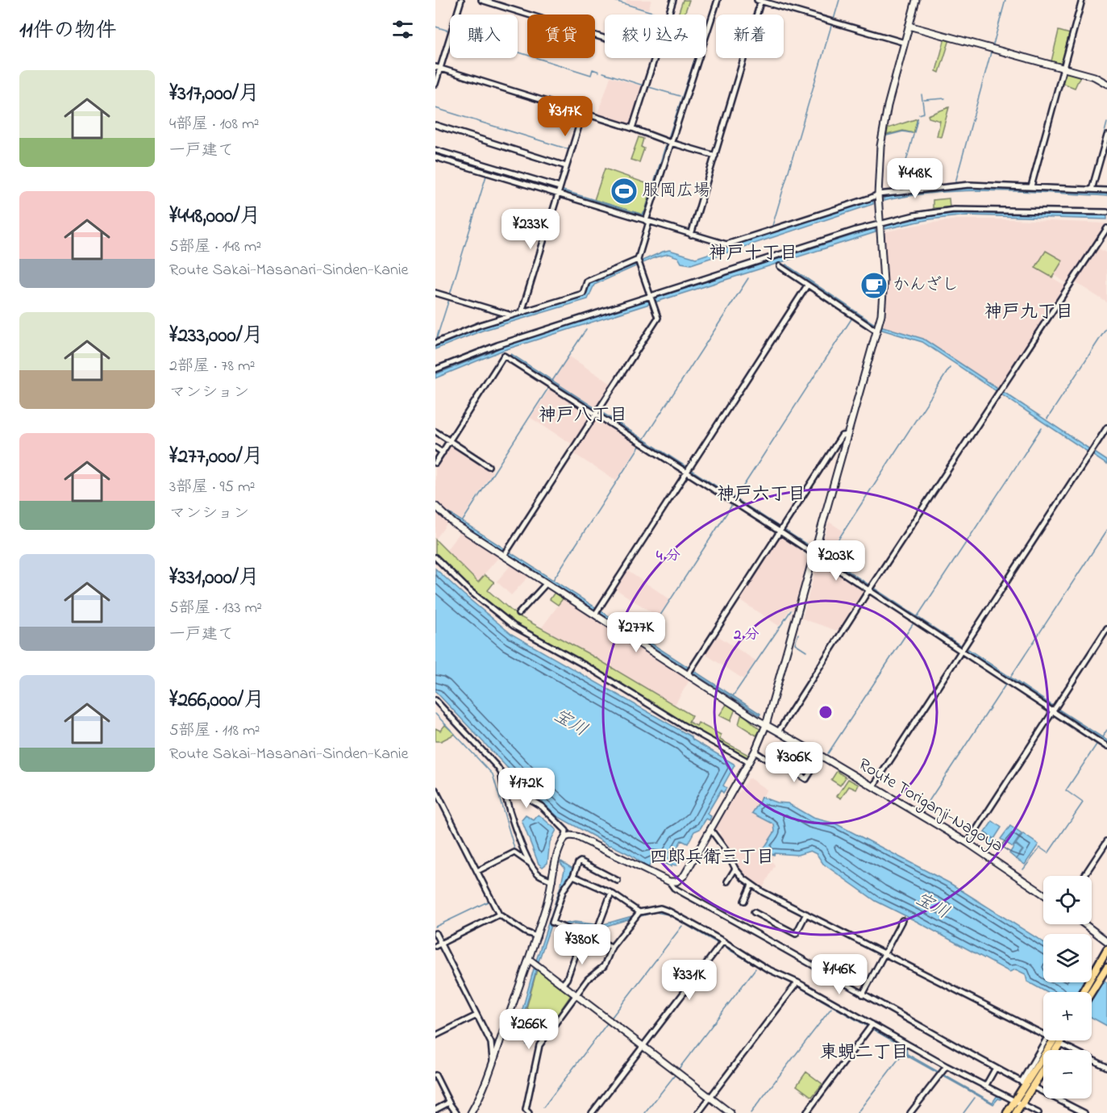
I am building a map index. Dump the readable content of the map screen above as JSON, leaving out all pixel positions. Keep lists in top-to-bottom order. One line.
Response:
{"streets":{"main road":["Route Toriganji-Nagoya"]},"districts":["神戸十丁目","神戸九丁目","神戸八丁目","神戸六丁目","四郎兵衛三丁目","東蜆二丁目"],"water":["宝川"],"places":{"sports":["服岡広場"],"cafe":["かんざし"]},"page":{"heading":"11件の物件","chip":["購入","賃貸","絞り込み","新着"],"list":[{"name":"¥317,000/月","note":"4部屋 · 108 m² · 一戸建て"},{"name":"¥448,000/月","note":"5部屋 · 148 m² · Route Sakai-Masanari-Sinden-Kanie"},{"name":"¥233,000/月","note":"2部屋 · 78 m² · マンション"},{"name":"¥277,000/月","note":"3部屋 · 95 m² · マンション"},{"name":"¥331,000/月","note":"5部屋 · 133 m² · 一戸建て"},{"name":"¥266,000/月","note":"5部屋 · 118 m² · Route Sakai-Masanari-Sinden-Kanie"}],"price":["¥317K","¥448K","¥233K","¥203K","¥277K","¥306K","¥172K","¥380K","¥146K","¥331K","¥266K"],"map_buttons":["+","−"]},"rings":["4 分","2 分"]}
